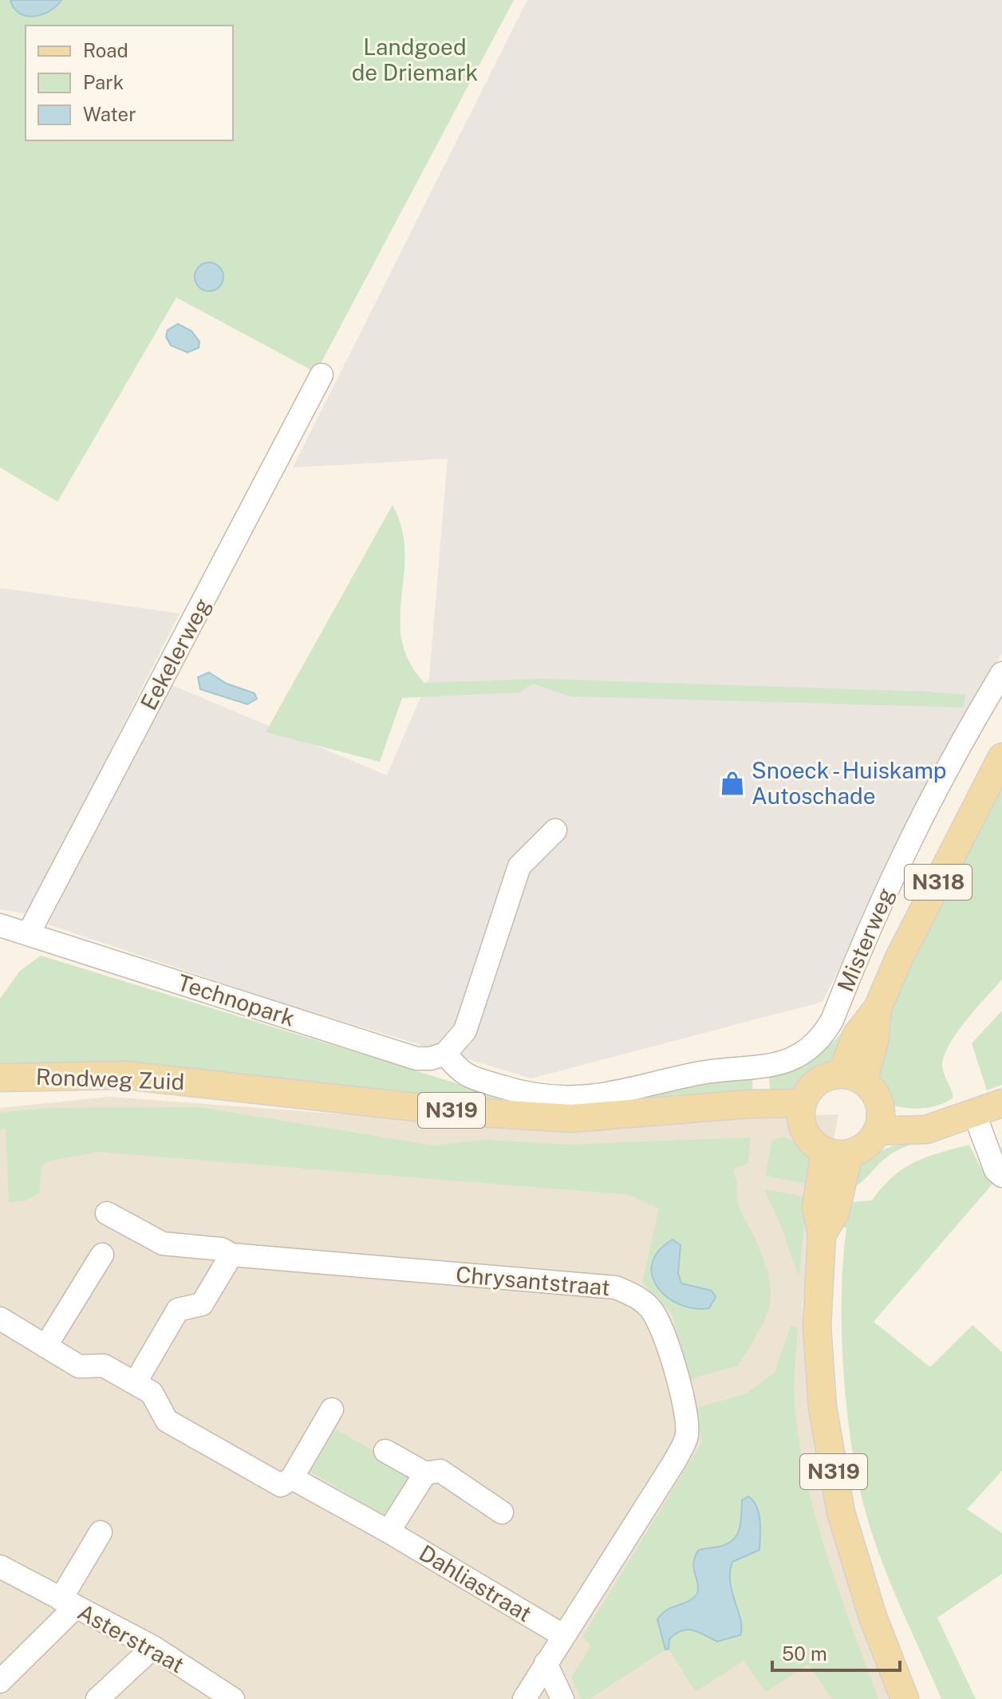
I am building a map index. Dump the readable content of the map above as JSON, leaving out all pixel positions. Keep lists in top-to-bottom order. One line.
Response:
{"streets":{"main road":["N318","Misterweg","Rondweg Zuid","N319"],"street":["Eekelerweg","Technopark","Chrysantstraat","Dahliastraat","Asterstraat"]},"crossings":[["Eekelerweg","Technopark"],["Misterweg","Technopark"],["Misterweg","Rondweg Zuid"],["Misterweg","N319"],["Rondweg Zuid","N319"],["Chrysantstraat","Dahliastraat"]],"parks":["Landgoed de Driemark"],"places":{"shop":["Snoeck - Huiskamp Autoschade"]},"legend":["Road","Park","Water"],"scale_bar":"50 m"}
